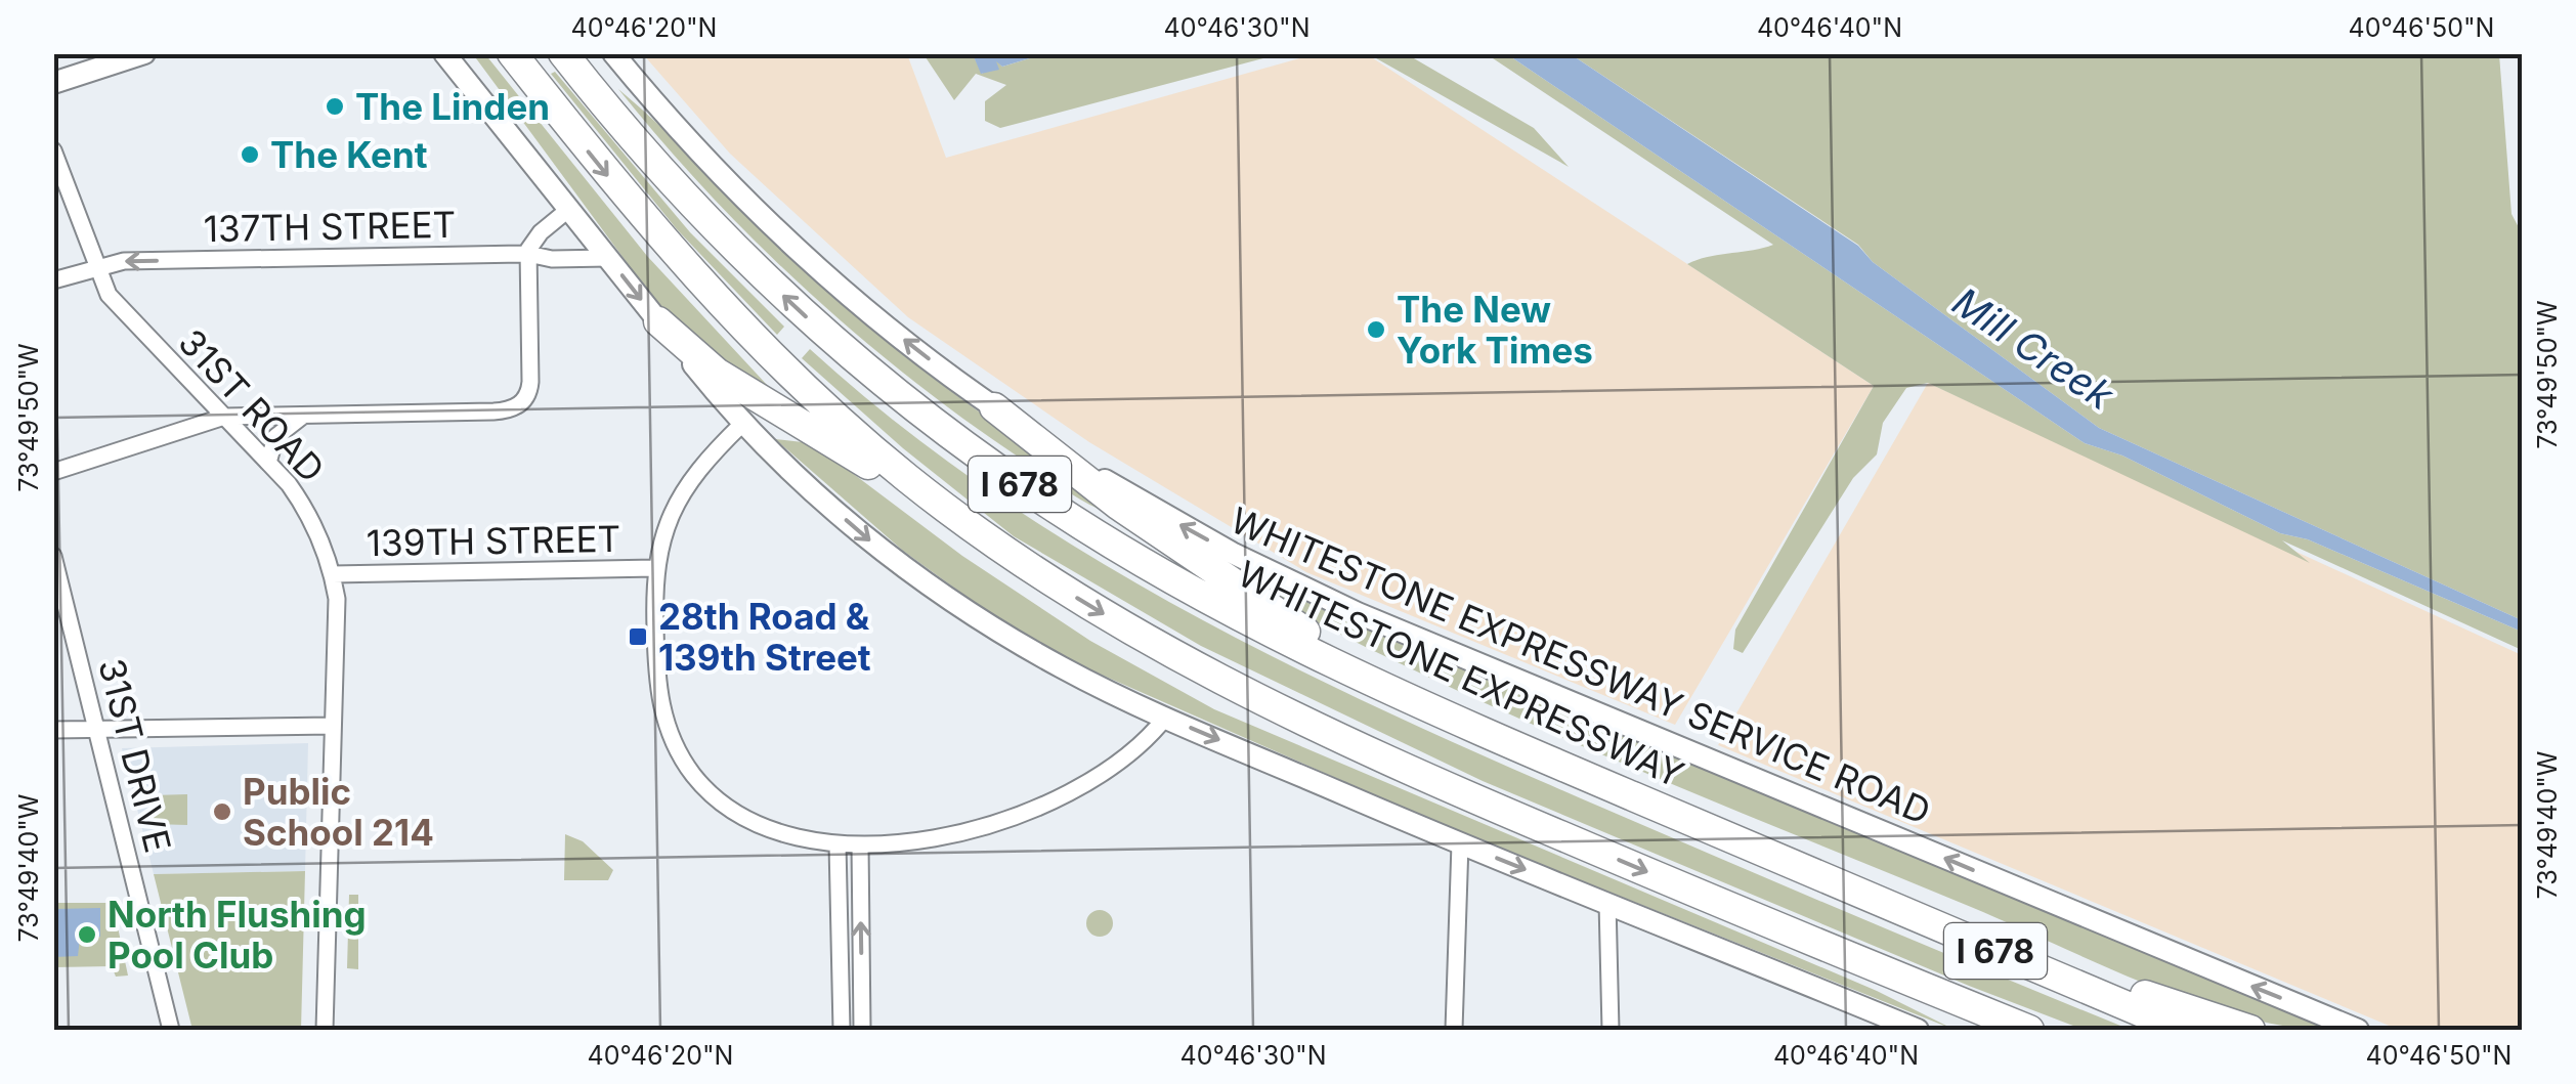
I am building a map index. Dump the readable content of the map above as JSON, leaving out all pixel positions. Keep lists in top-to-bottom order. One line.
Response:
{"streets":{"highway":["I 678","WHITESTONE EXPRESSWAY"],"main road":["WHITESTONE EXPRESSWAY SERVICE ROAD"],"street":["137TH STREET","31ST ROAD","139TH STREET","31ST DRIVE"]},"crossings":[["137TH STREET","31ST ROAD"],["31ST ROAD","139TH STREET"]],"one_way":["137TH STREET"],"water":["Mill Creek"],"places":{"other":["The Linden","The Kent","The New York Times","Public School 214","North Flushing Pool Club"],"transit":["28th Road & 139th Street"]},"coordinates":["40°46'20\"N","40°46'30\"N","40°46'40\"N","40°46'50\"N","73°49'50\"W","73°49'40\"W"]}
